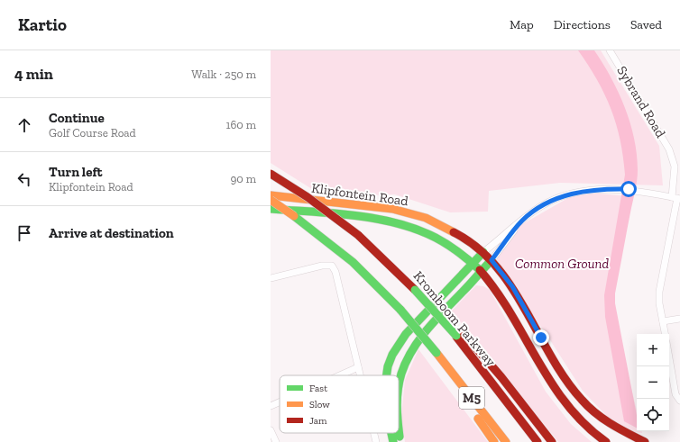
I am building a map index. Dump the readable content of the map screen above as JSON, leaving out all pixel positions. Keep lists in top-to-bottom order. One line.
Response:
{"streets":{"main road":["Klipfontein Road","Kromboom Parkway","M5"],"street":["Sybrand Road"]},"parks":["Common Ground"],"legend":["Fast","Slow","Jam"],"page":{"header":"Kartio","nav":["Map","Directions","Saved"],"heading":["4 min","Walk · 250 m"],"list":[["Continue","Golf Course Road","160 m"],["Turn left","Klipfontein Road","90 m"],"Arrive at destination"],"map_buttons":["+","−"]}}
